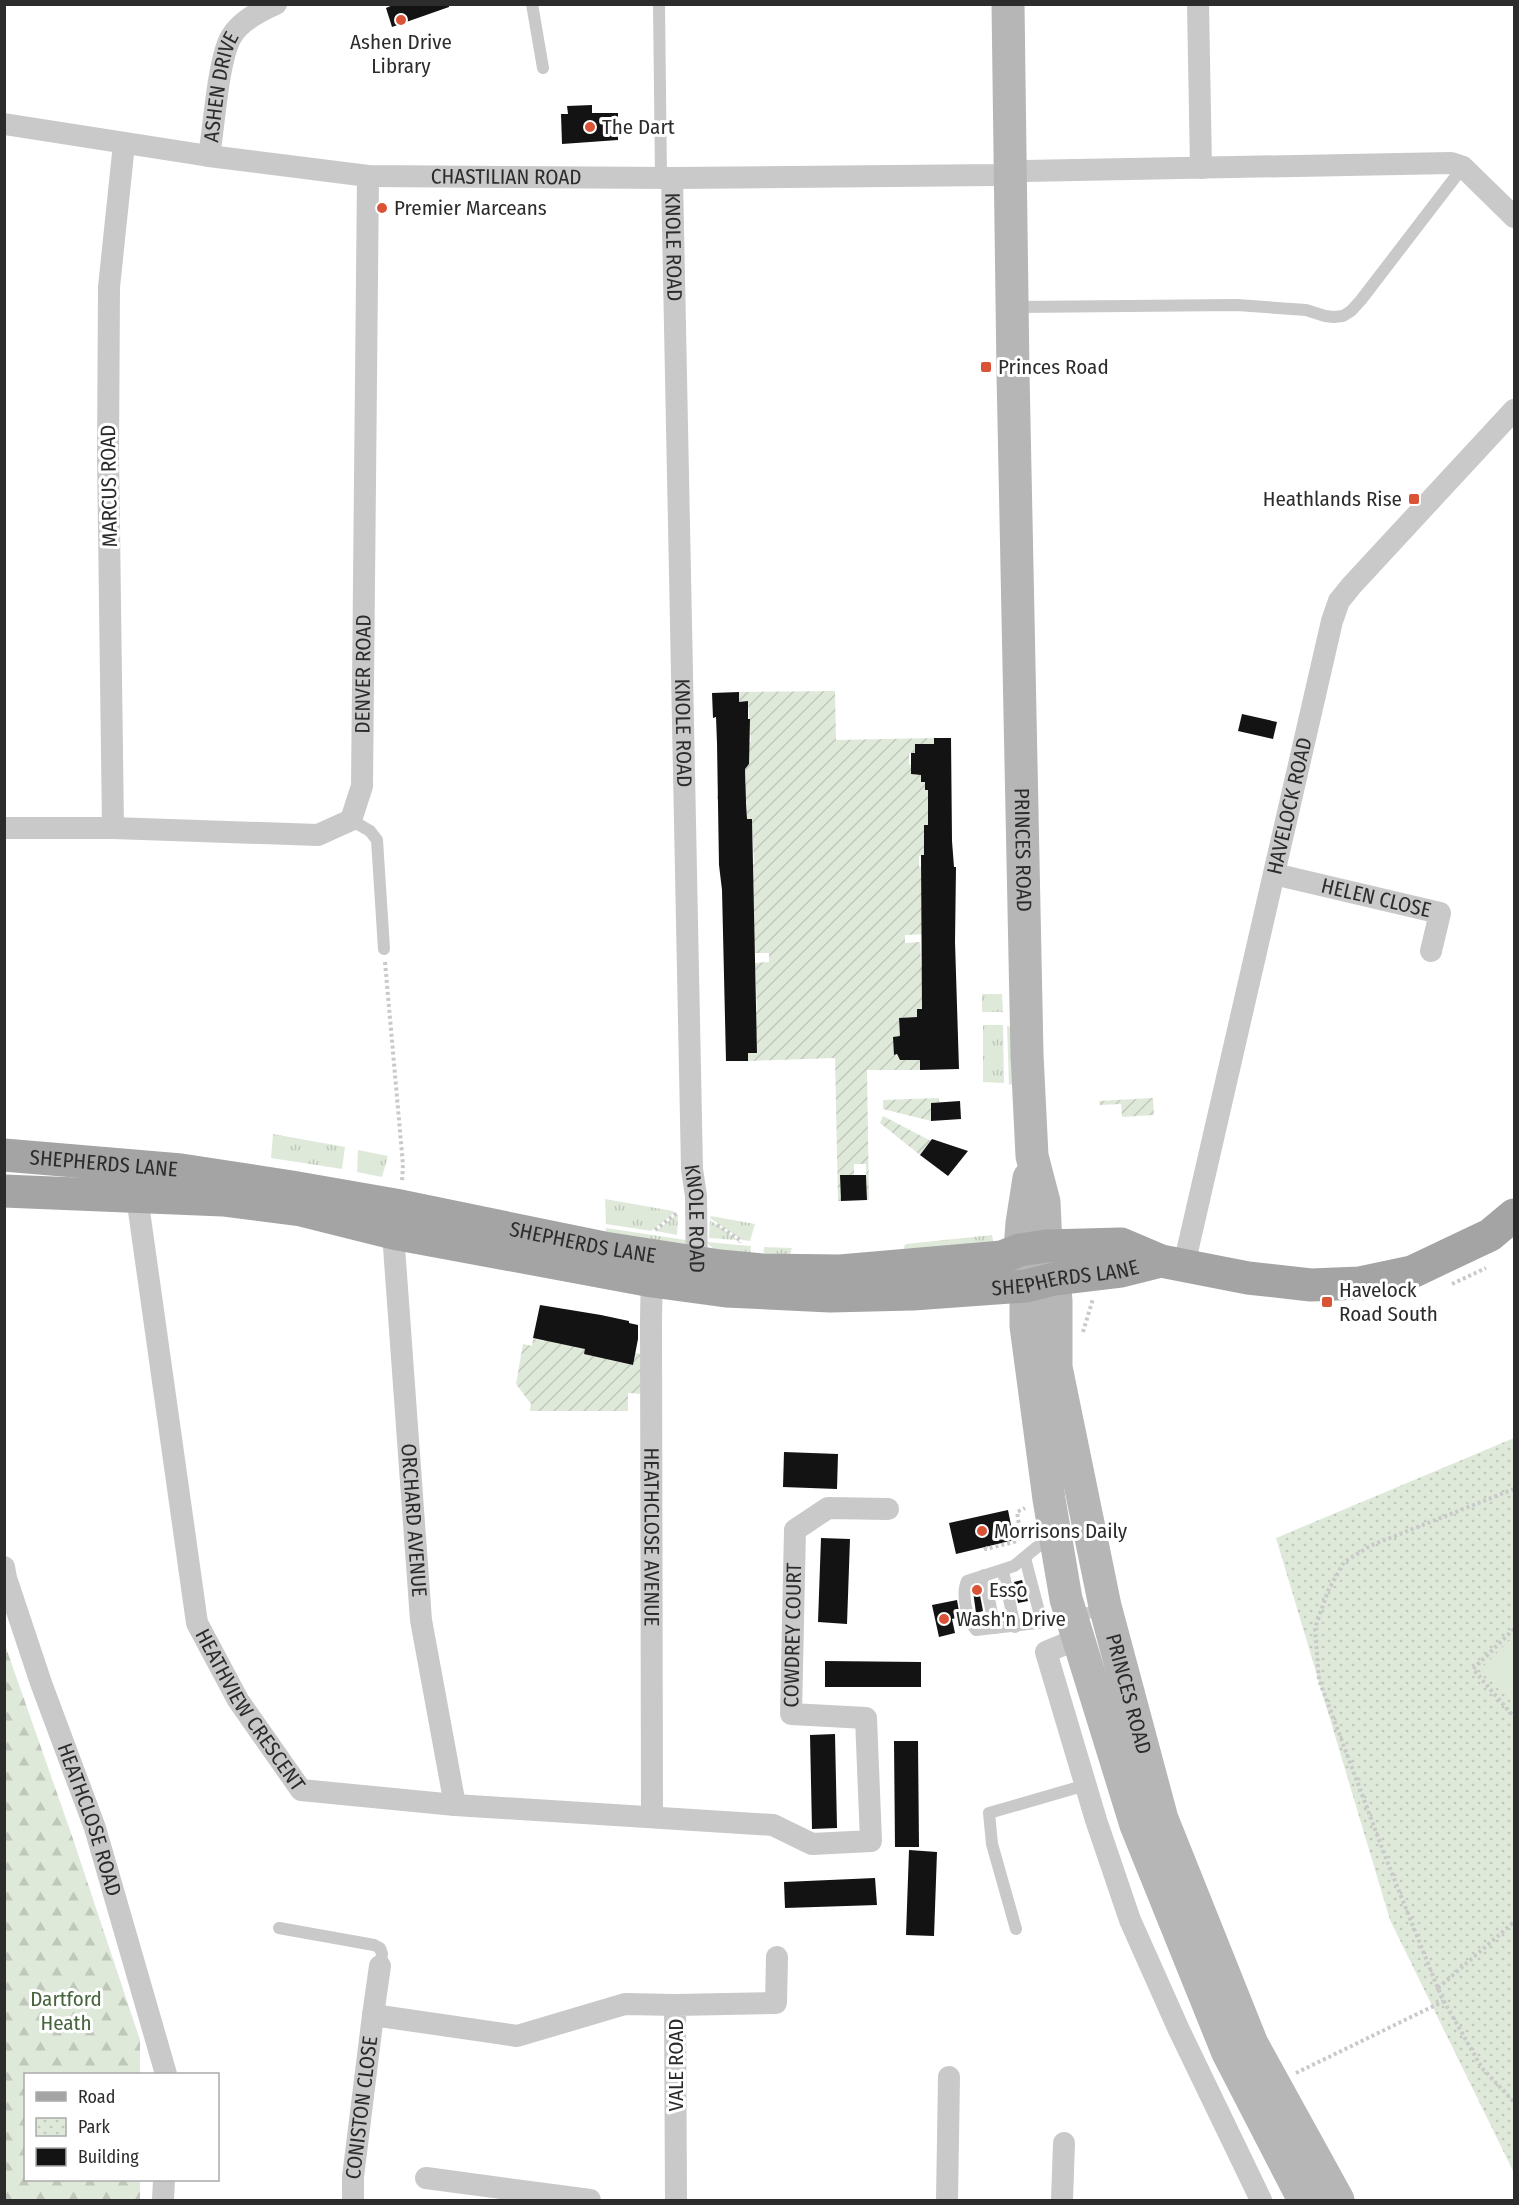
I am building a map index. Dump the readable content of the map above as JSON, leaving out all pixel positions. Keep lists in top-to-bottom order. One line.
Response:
{"streets":{"main road":["PRINCES ROAD","SHEPHERDS LANE"],"street":["ASHEN DRIVE","CHASTILIAN ROAD","KNOLE ROAD","MARCUS ROAD","DENVER ROAD","HAVELOCK ROAD","HELEN CLOSE","ORCHARD AVENUE","HEATHCLOSE AVENUE","COWDREY COURT","HEATHVIEW CRESCENT","HEATHCLOSE ROAD","VALE ROAD","CONISTON CLOSE"]},"crossings":[["ASHEN DRIVE","CHASTILIAN ROAD"],["CHASTILIAN ROAD","KNOLE ROAD"],["CHASTILIAN ROAD","MARCUS ROAD"],["CHASTILIAN ROAD","DENVER ROAD"],["CHASTILIAN ROAD","PRINCES ROAD"],["KNOLE ROAD","SHEPHERDS LANE"],["HAVELOCK ROAD","HELEN CLOSE"],["HAVELOCK ROAD","SHEPHERDS LANE"],["PRINCES ROAD","SHEPHERDS LANE"],["SHEPHERDS LANE","ORCHARD AVENUE"],["SHEPHERDS LANE","HEATHCLOSE AVENUE"],["SHEPHERDS LANE","HEATHVIEW CRESCENT"],["ORCHARD AVENUE","HEATHVIEW CRESCENT"],["HEATHCLOSE AVENUE","HEATHVIEW CRESCENT"],["COWDREY COURT","HEATHVIEW CRESCENT"],["VALE ROAD","CONISTON CLOSE"]],"parks":["Dartford Heath"],"places":{"other":["Ashen Drive Library","The Dart","Premier Marceans","Morrisons Daily","Esso","Wash'n Drive"],"transit":["Princes Road","Heathlands Rise","Havelock Road South"]},"legend":["Road","Park","Building"]}
